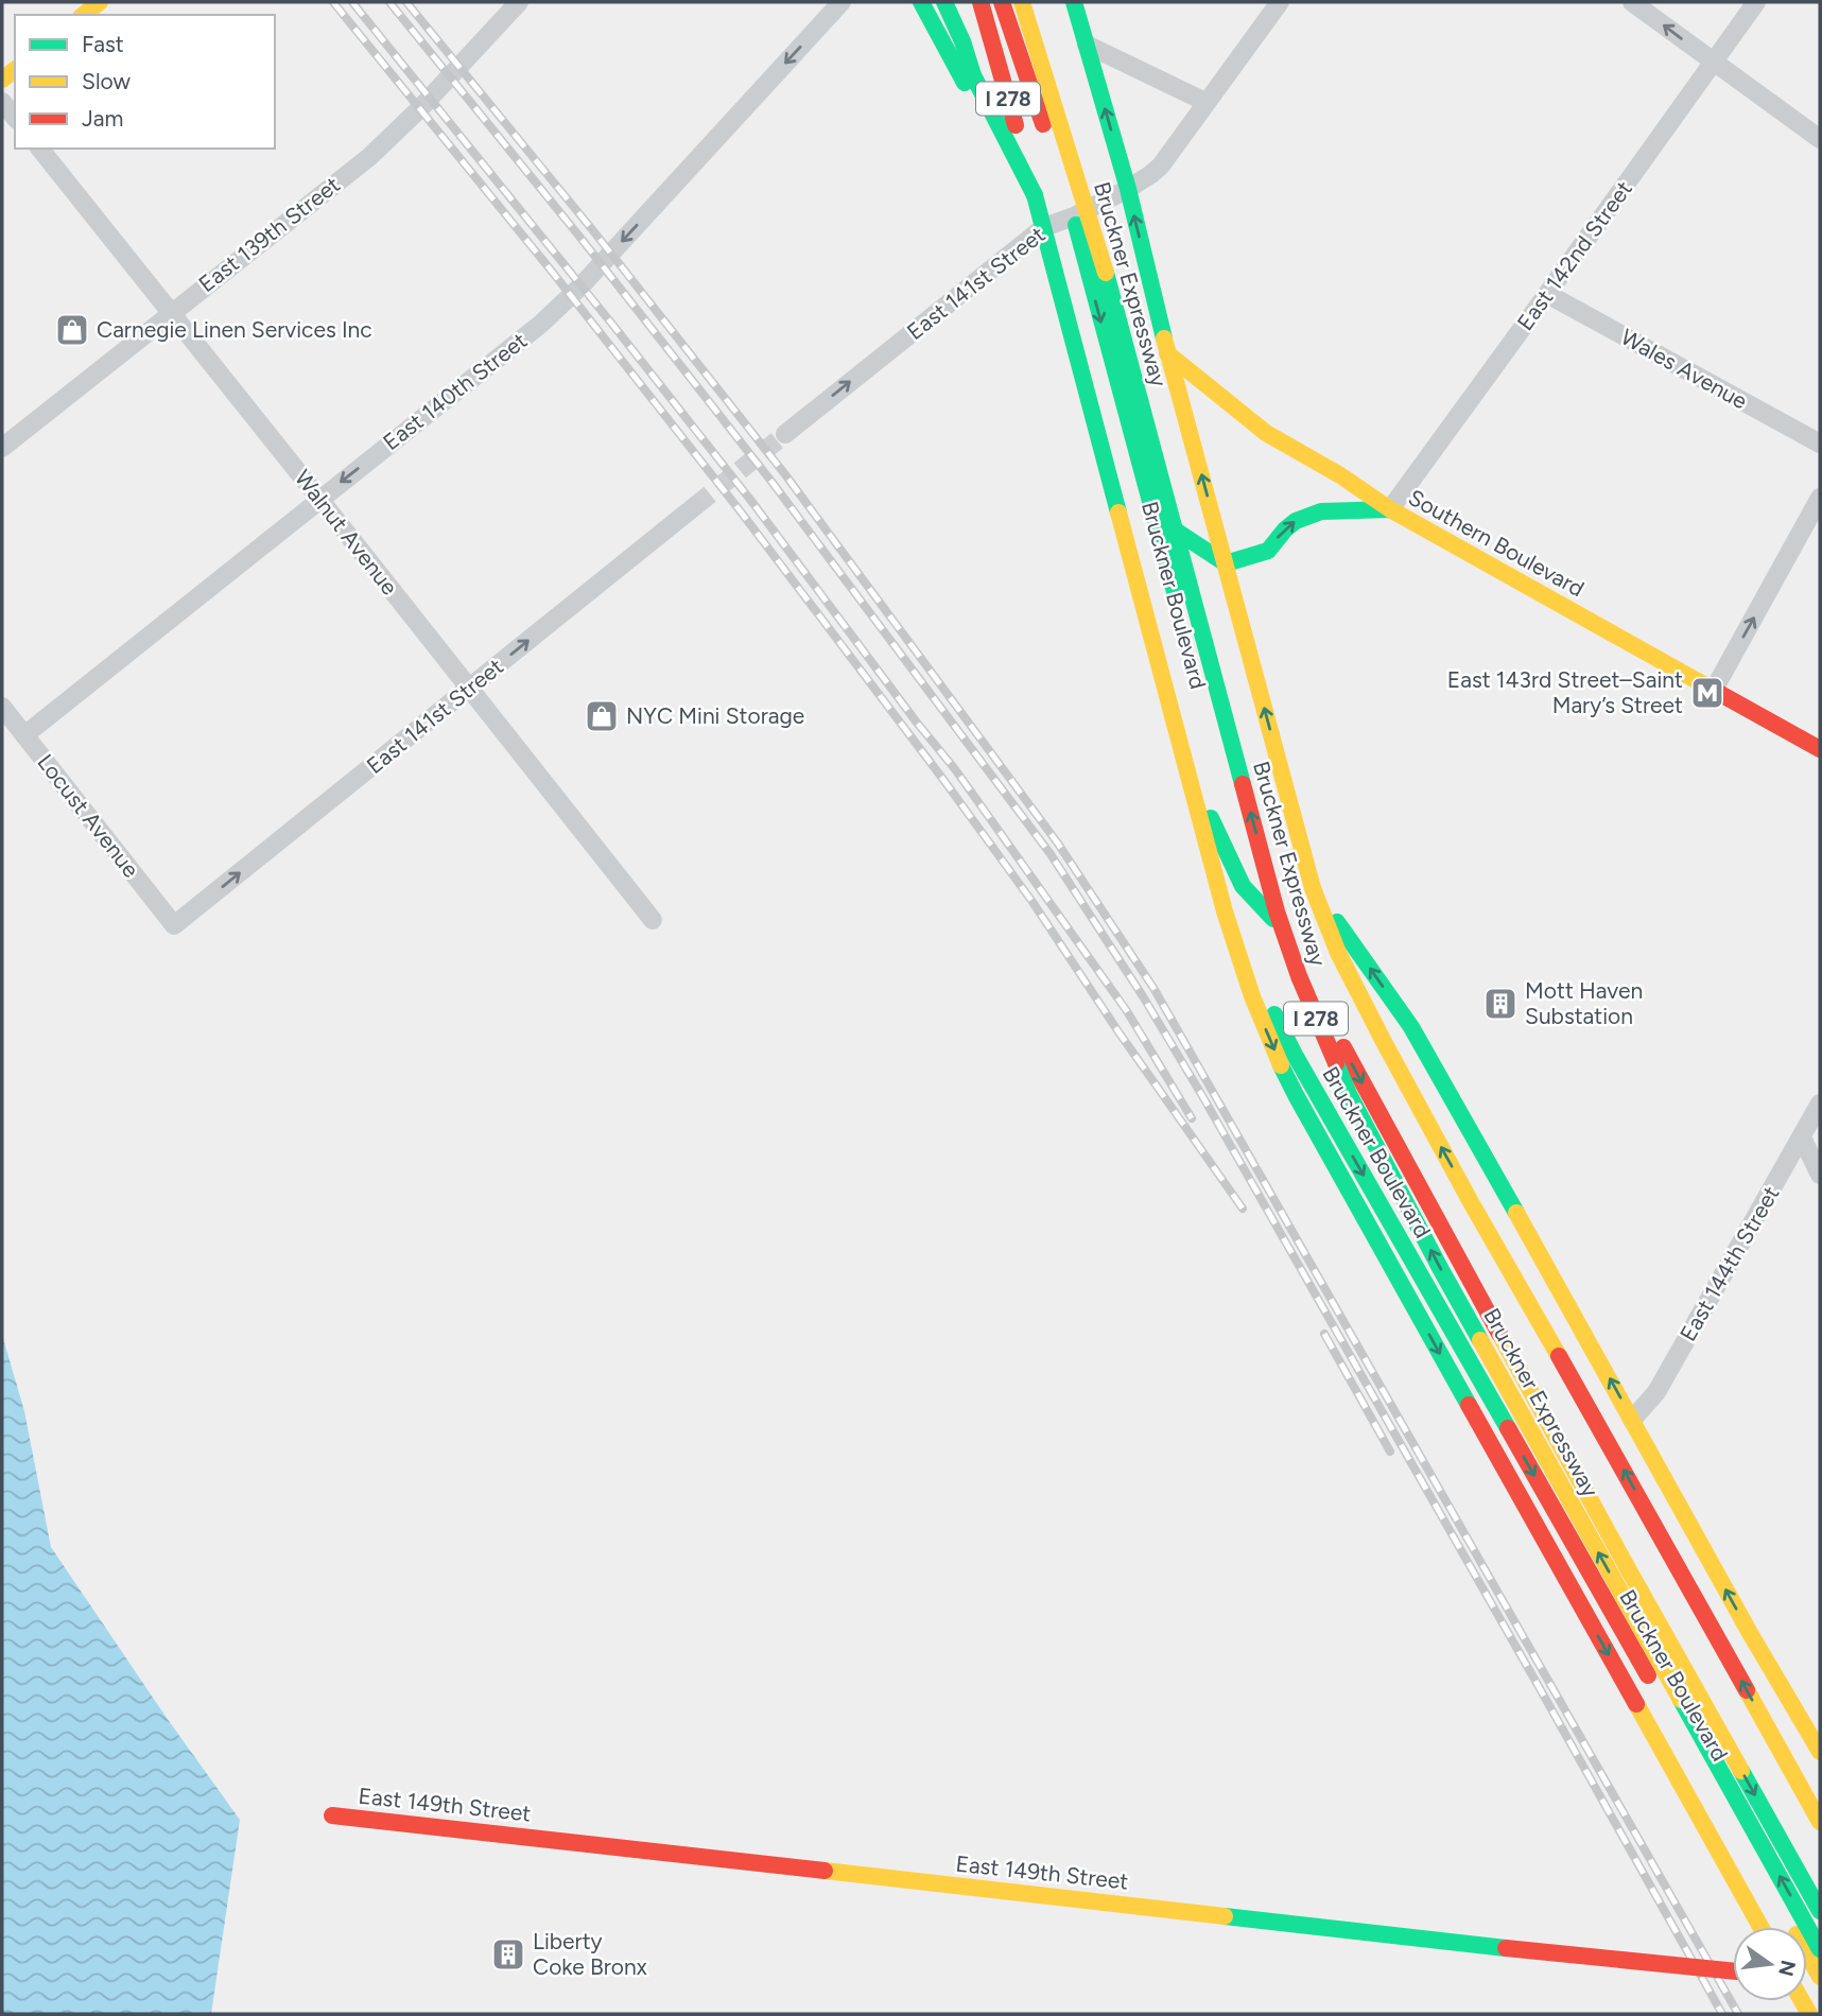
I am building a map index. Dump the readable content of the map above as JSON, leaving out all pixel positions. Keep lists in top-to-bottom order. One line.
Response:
{"streets":{"main road":["I 278","Bruckner Expressway","Southern Boulevard","Bruckner Boulevard","East 149th Street"],"street":["East 139th Street","East 142nd Street","East 141st Street","Wales Avenue","East 140th Street","Walnut Avenue","Locust Avenue","East 144th Street"]},"crossings":[["East 139th Street","Walnut Avenue"],["East 142nd Street","Wales Avenue"],["East 142nd Street","Southern Boulevard"],["East 141st Street","Walnut Avenue"],["East 141st Street","Bruckner Boulevard"],["East 141st Street","Locust Avenue"],["East 140th Street","Walnut Avenue"],["East 140th Street","Locust Avenue"]],"one_way":["East 141st Street","East 140th Street"],"places":{"shop":["Carnegie Linen Services Inc","NYC Mini Storage"],"metro station":["East 143rd Street–Saint Mary’s Street"],"building":["Mott Haven Substation","Liberty Coke Bronx"]},"legend":["Fast","Slow","Jam"],"north":"right"}
